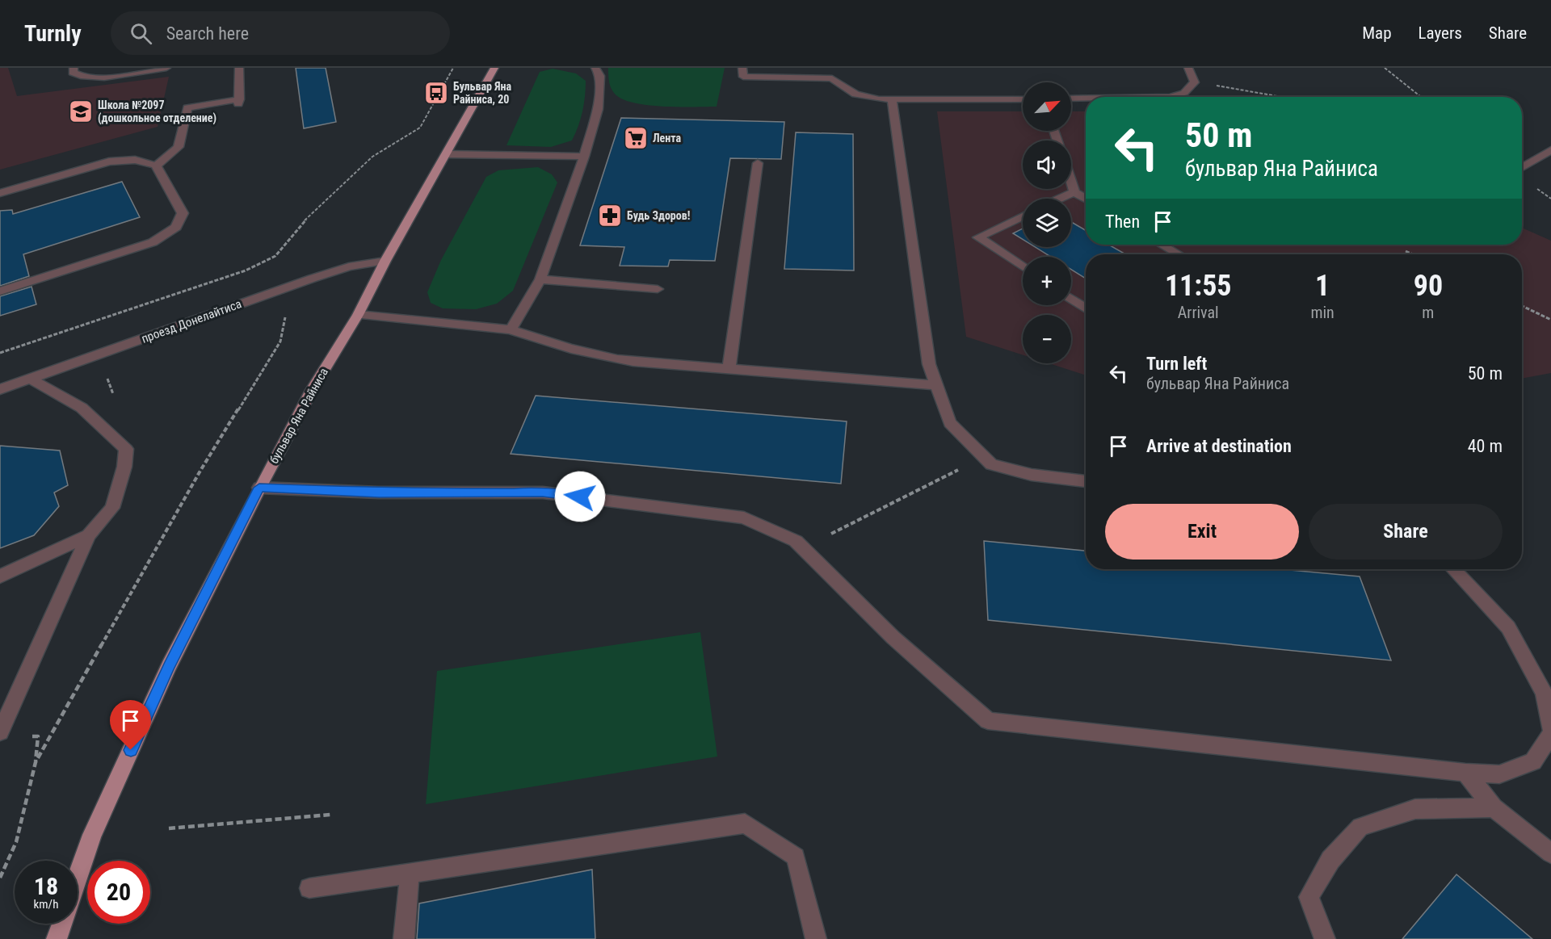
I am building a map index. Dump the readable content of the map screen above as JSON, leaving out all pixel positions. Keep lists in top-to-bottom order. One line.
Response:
{"streets":{"main road":["бульвар Яна Райниса"],"street":["проезд Донелайтиса"]},"crossings":[["проезд Донелайтиса","бульвар Яна Райниса"]],"places":{"bus stop":["Бульвар Яна Райниса, 20"],"school or university":["Школа №2097 (дошкольное отделение)"],"supermarket":["Лента"],"pharmacy":["Будь Здоров!"]},"north":"top right","page":{"header":"Turnly","search":"Search here","nav":["Map","Layers","Share"],"map_buttons":["+","−"],"turn":["50 m","бульвар Яна Райниса"],"then":"Then","eta":["11:55","Arrival","1","min","90","m"],"list":[{"name":"Turn left","note":"бульвар Яна Райниса","value":"50 m"},{"name":"Arrive at destination","value":"40 m"}],"buttons":["Exit","Share"],"speed":"18 km/h","limit":"20"}}
